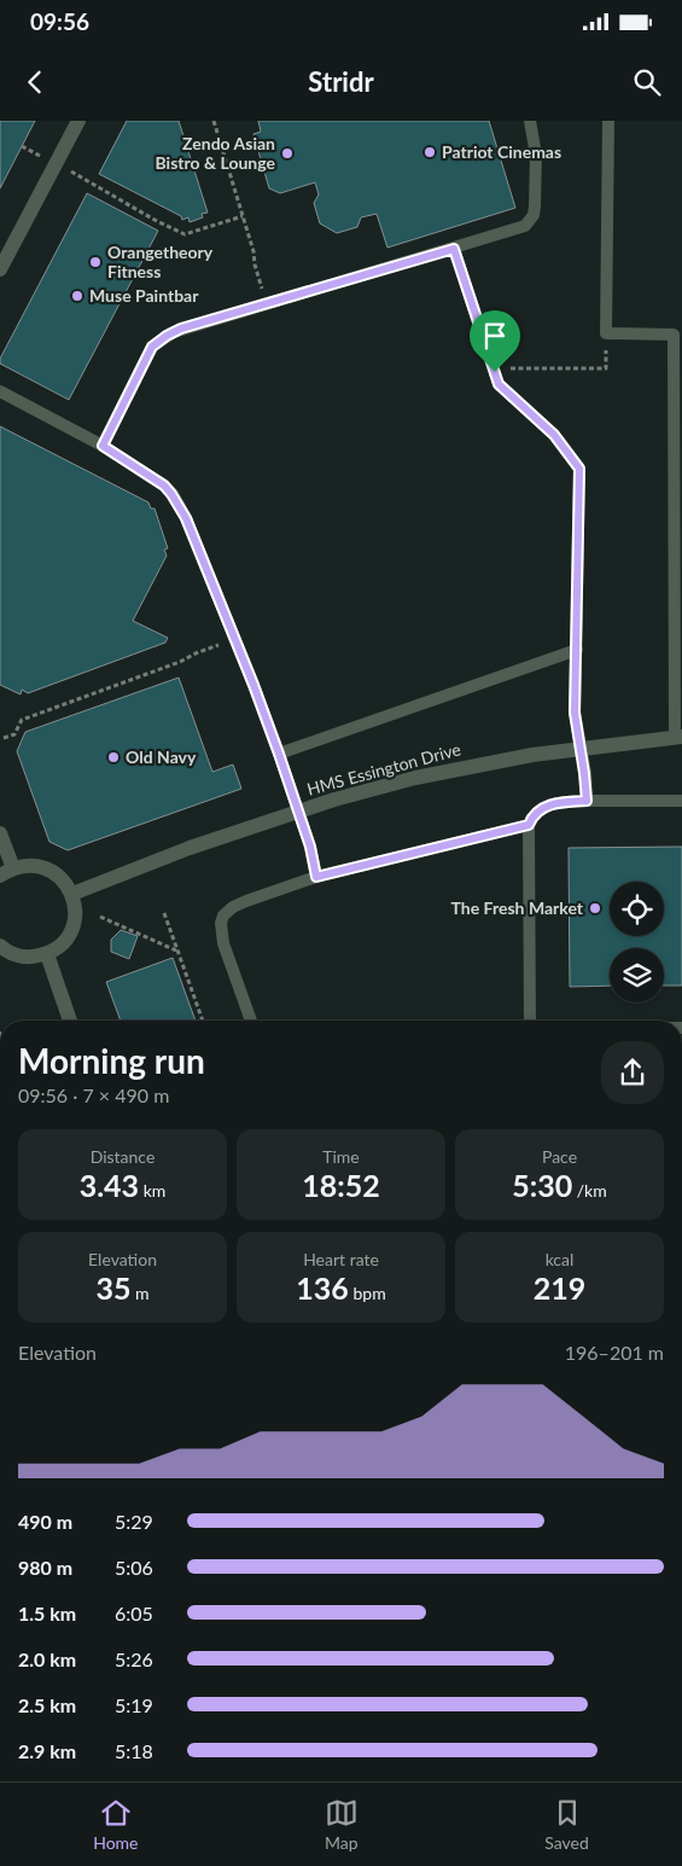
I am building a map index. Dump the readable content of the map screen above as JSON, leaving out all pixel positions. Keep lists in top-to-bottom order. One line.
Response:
{"streets":{"street":["HMS Essington Drive"]},"places":["Patriot Cinemas","Zendo Asian Bistro & Lounge","Orangetheory Fitness","Muse Paintbar","Old Navy","The Fresh Market"],"page":{"status":"09:56","header":"Stridr","heading":["Morning run","09:56 · 7 × 490 m"],"stats":[["Distance","3.43 km"],["Time","18:52"],["Pace","5:30 /km"],["Elevation","35 m"],["Heart rate","136 bpm"],["kcal","219"]],"chart":["Elevation","196–201 m"],"list":[{"name":"490 m","note":"5:29"},{"name":"980 m","note":"5:06"},{"name":"1.5 km","note":"6:05"},{"name":"2.0 km","note":"5:26"},{"name":"2.5 km","note":"5:19"},{"name":"2.9 km","note":"5:18"}],"tabs":["Home","Map","Saved"]}}
